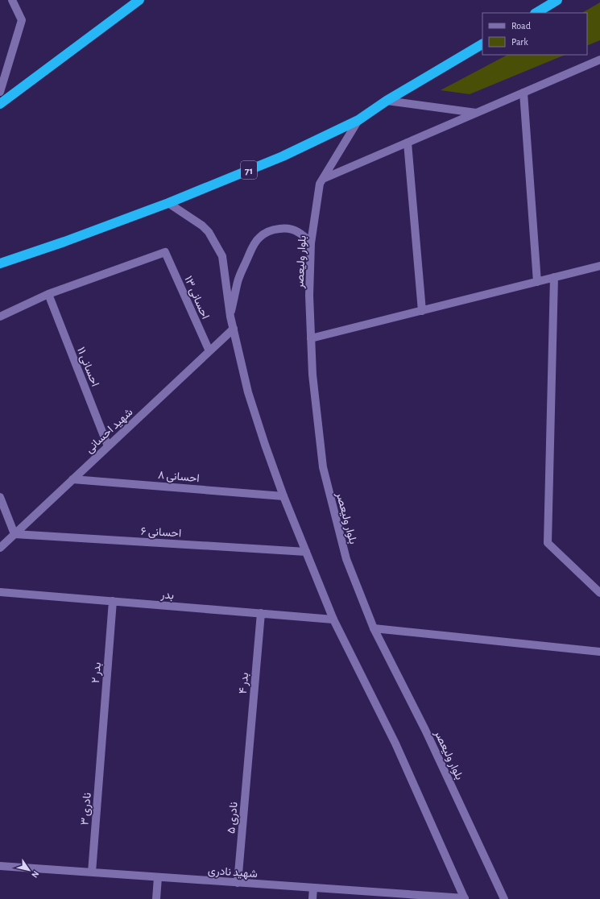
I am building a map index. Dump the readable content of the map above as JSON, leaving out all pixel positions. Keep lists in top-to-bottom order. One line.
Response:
{"streets":{"highway":["71"],"street":["بلوار ولیعصر","احسانی ۱۳","احسانی ۱۱","شهید احسانی","احسانی ۸","احسانی ۶","بدر","بدر ۲","بدر ۴","نادری ۳","نادری ۵","شهید نادری"]},"crossings":[["71","بلوار ولیعصر"],["احسانی ۱۳","احسانی ۱۱"],["احسانی ۱۳","شهید احسانی"],["احسانی ۱۱","شهید احسانی"],["شهید احسانی","احسانی ۸"],["شهید احسانی","احسانی ۶"],["بدر","بدر ۲"],["بدر","بدر ۴"],["بدر ۲","نادری ۳"],["بدر ۴","نادری ۵"],["نادری ۳","شهید نادری"],["نادری ۵","شهید نادری"]],"legend":["Road","Park"],"north":"bottom right"}
